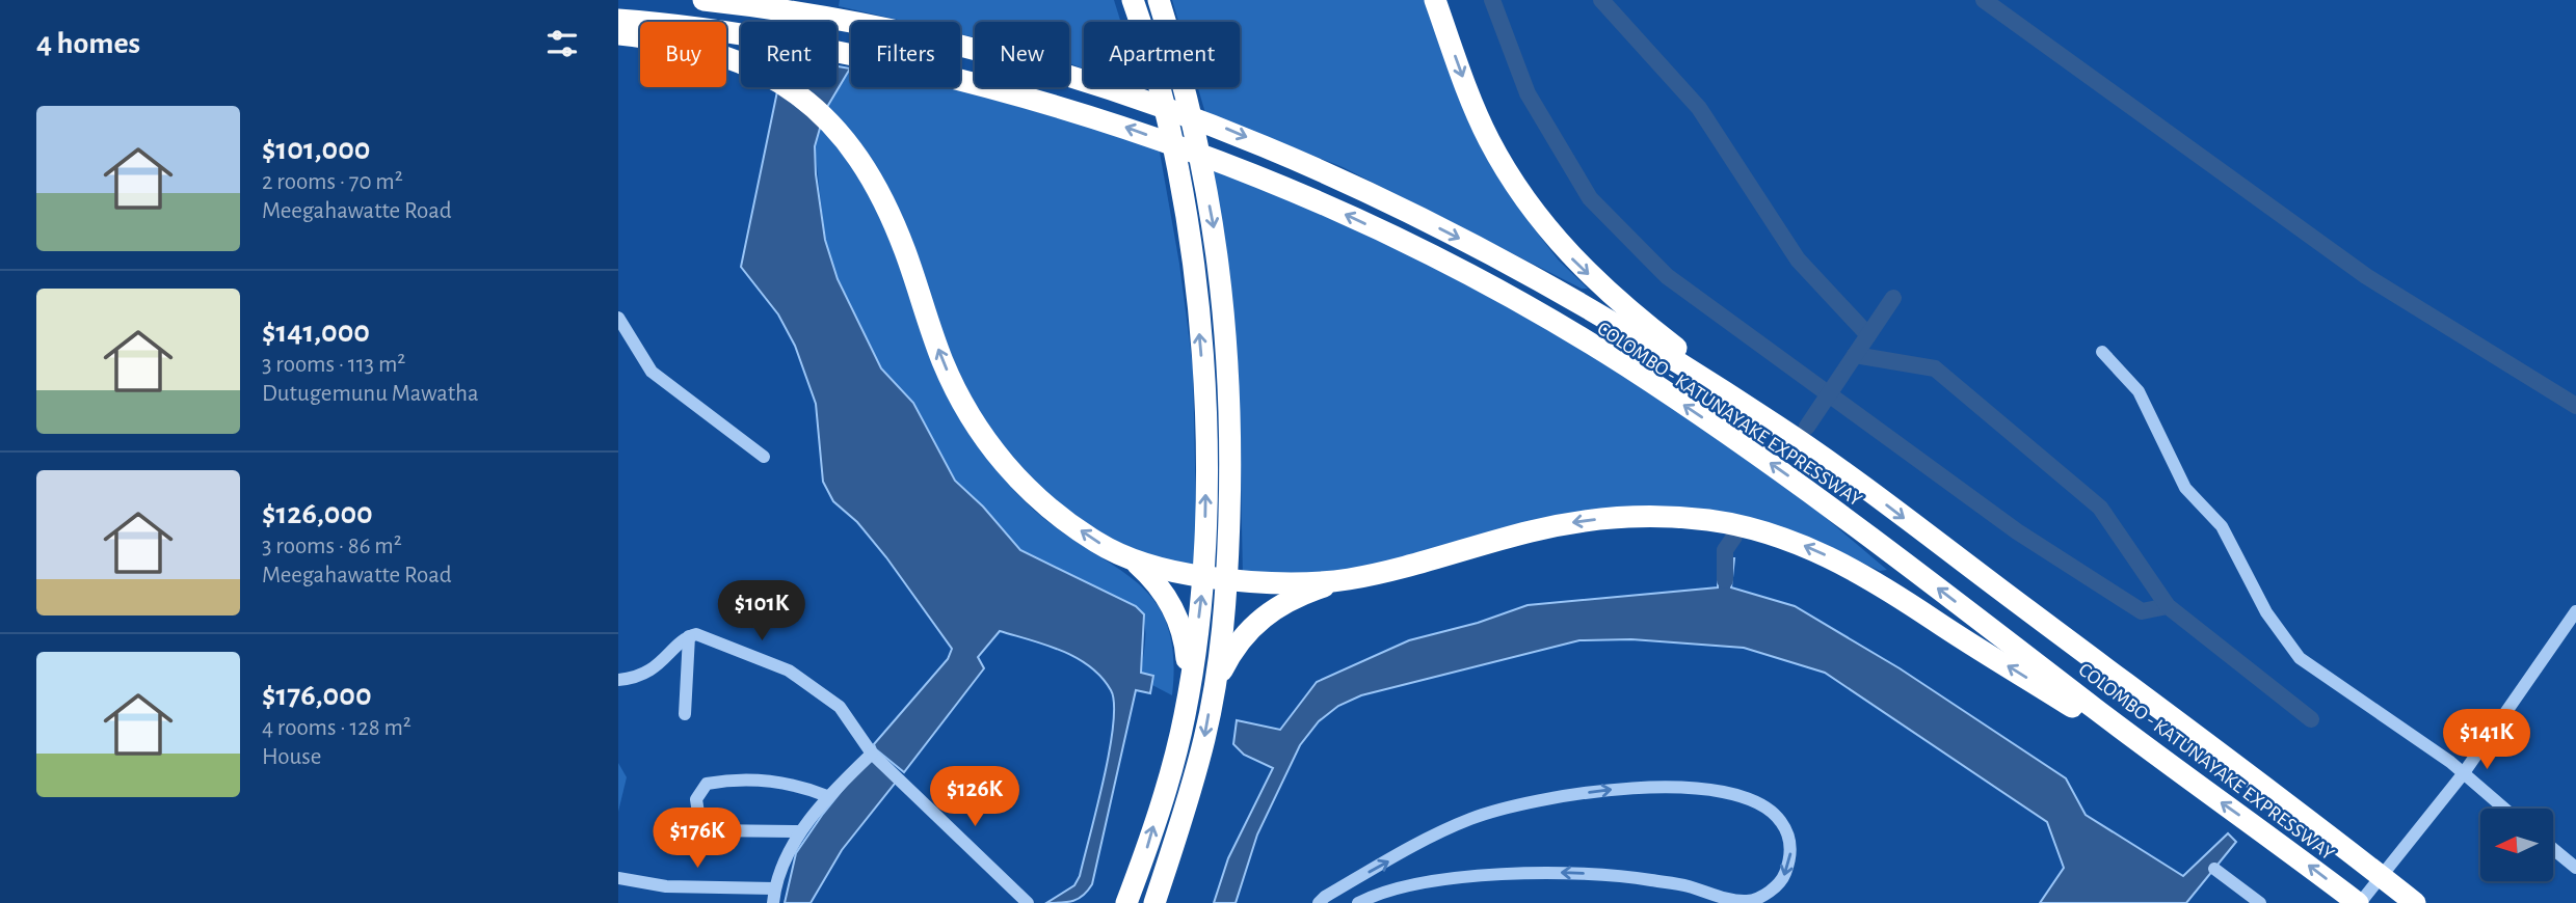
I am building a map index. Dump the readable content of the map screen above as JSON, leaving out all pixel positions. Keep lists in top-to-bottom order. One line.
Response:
{"streets":{"highway":["COLOMBO - KATUNAYAKE EXPRESSWAY"]},"north":"left","page":{"heading":"4 homes","chip":["Buy","Rent","Filters","New","Apartment"],"list":[{"name":"$101,000","note":"2 rooms · 70 m² · Meegahawatte Road"},{"name":"$141,000","note":"3 rooms · 113 m² · Dutugemunu Mawatha"},{"name":"$126,000","note":"3 rooms · 86 m² · Meegahawatte Road"},{"name":"$176,000","note":"4 rooms · 128 m² · House"}],"price":["$101K","$141K","$126K","$176K"]}}
